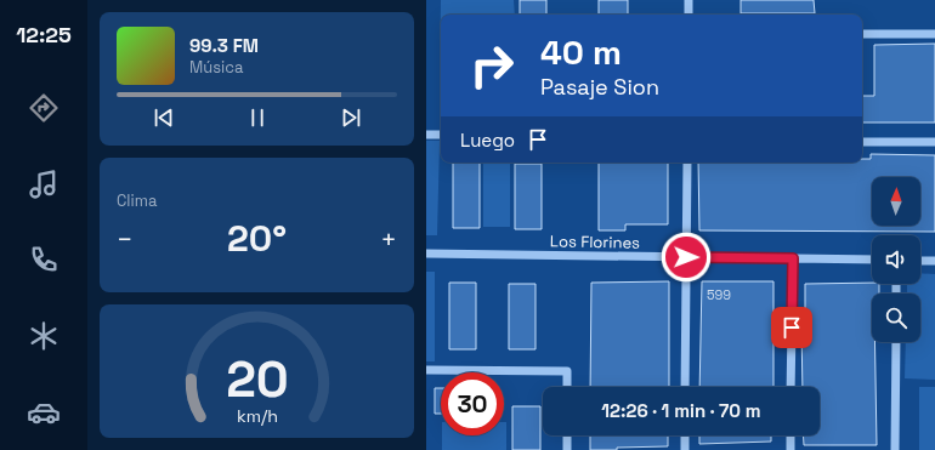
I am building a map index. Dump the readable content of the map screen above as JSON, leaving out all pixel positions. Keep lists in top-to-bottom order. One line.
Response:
{"streets":{"street":["Los Florines"]},"house_numbers":["599"],"north":"top","page":{"tabs":"12:25","turn":["40 m","Pasaje Sion"],"song":["99.3 FM","Música"],"then":"Luego","tile":"Clima","heat":["−","20°","+"],"limit":"30","trip":"12:26 · 1 min · 70 m","gauge":["20","km/h"]}}
